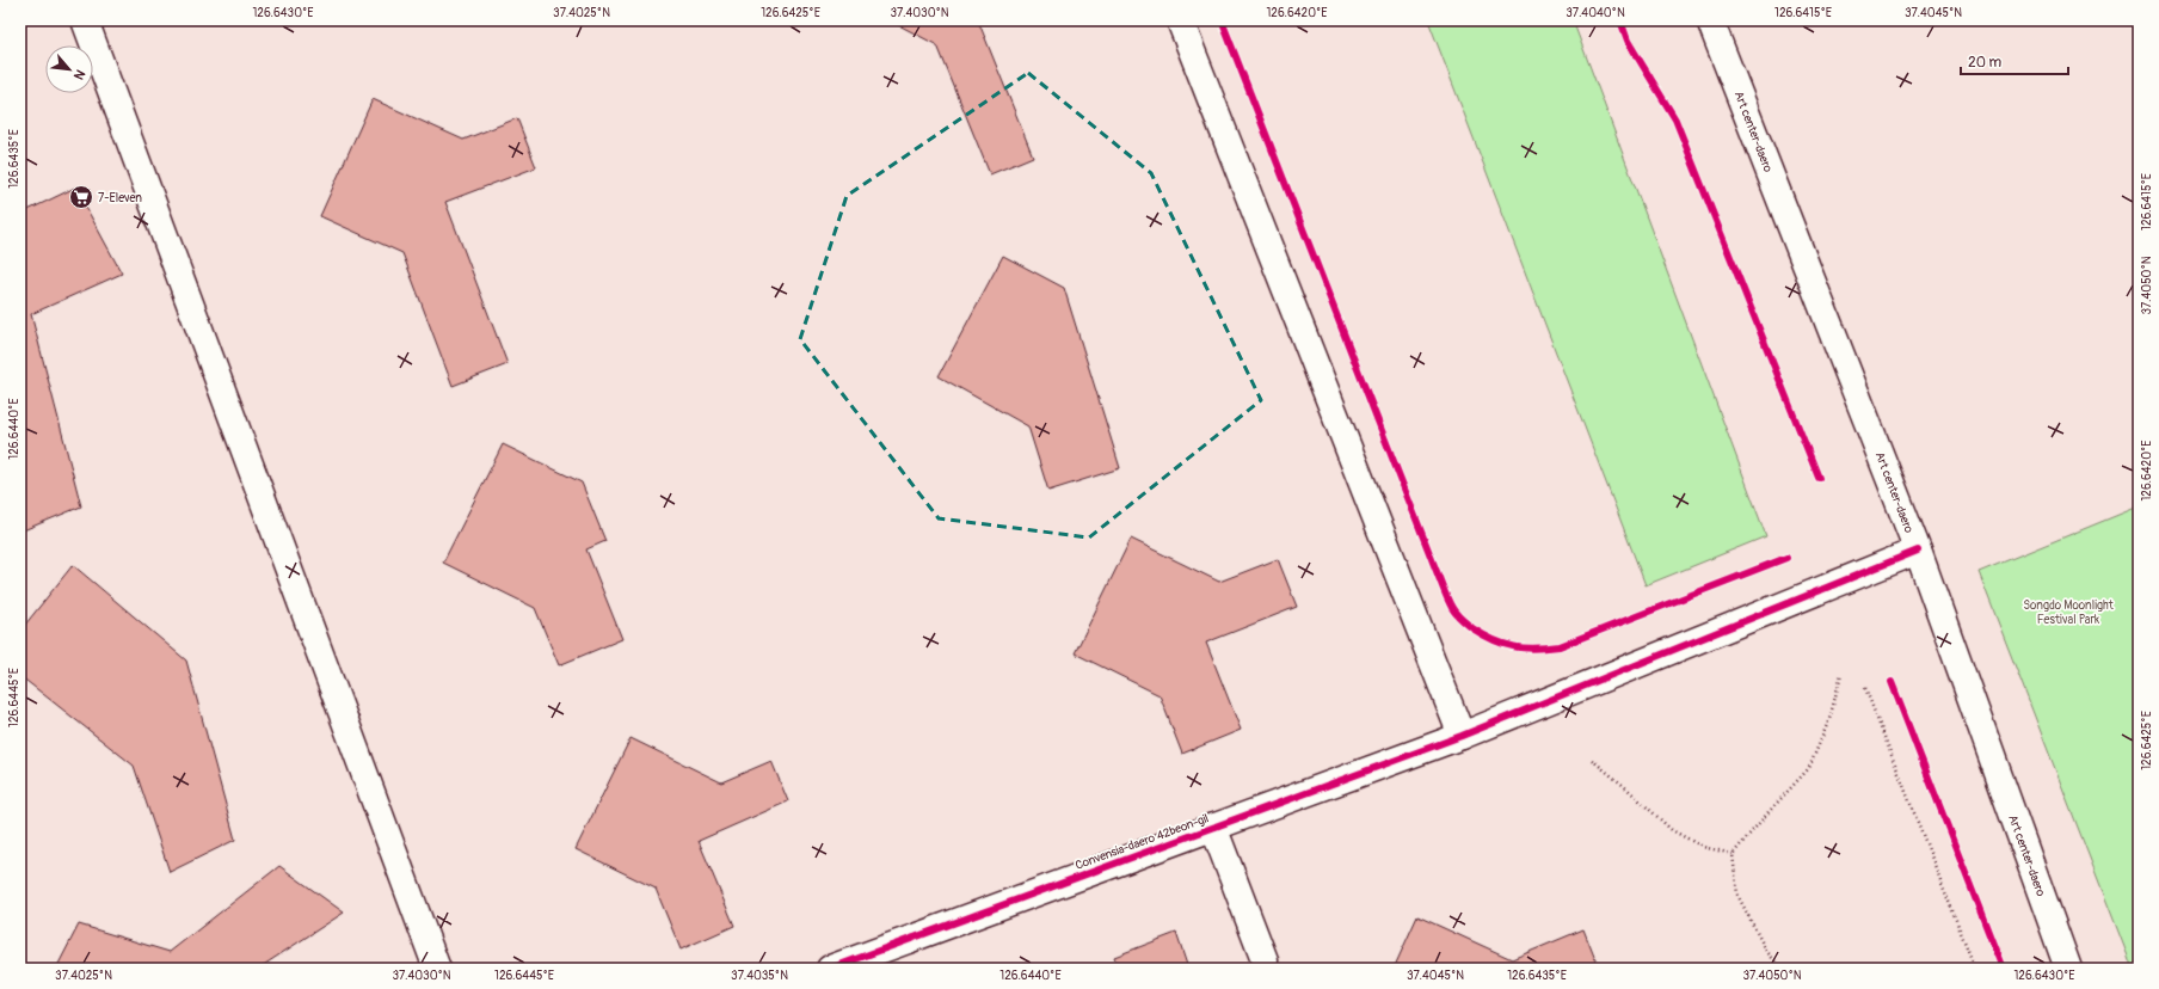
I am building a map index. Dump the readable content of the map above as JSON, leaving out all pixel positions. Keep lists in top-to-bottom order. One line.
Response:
{"streets":{"street":["Art center-daero","Convensia-daero 42beon-gil"]},"crossings":[["Art center-daero","Convensia-daero 42beon-gil"]],"parks":["Songdo Moonlight Festival Park"],"places":{"supermarket":["7-Eleven"]},"scale_bar":"20 m","north":"bottom right","coordinates":["126.6430°E","37.4025°N","126.6425°E","37.4030°N","126.6420°E","37.4040°N","126.6415°E","37.4045°N","126.6435°E","37.4050°N","126.6440°E","126.6445°E","37.4035°N"]}
